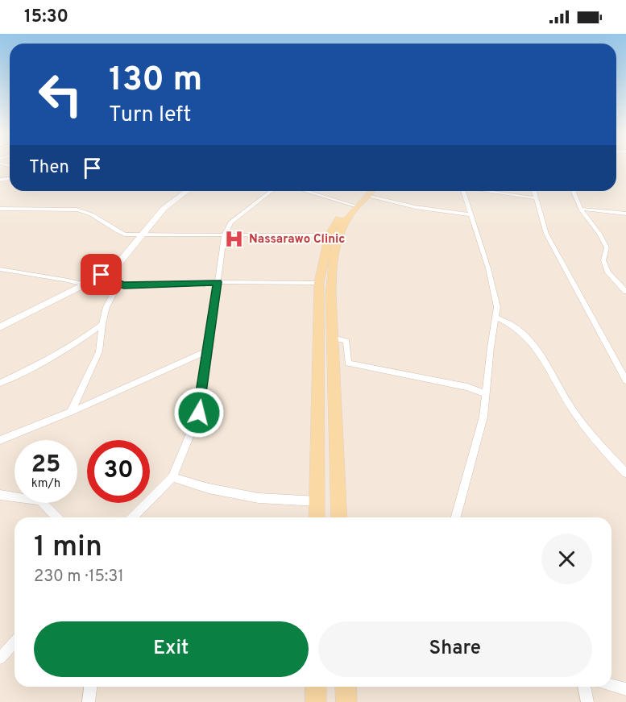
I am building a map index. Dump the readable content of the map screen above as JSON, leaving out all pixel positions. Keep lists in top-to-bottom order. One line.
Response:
{"places":{"hospital":["Nassarawo Clinic"]},"page":{"status":"15:30","turn":["130 m","Turn left"],"then":"Then","speed":"25 km/h","limit":"30","heading":["1 min","230 m · 15:31"],"buttons":["Exit","Share"]}}
